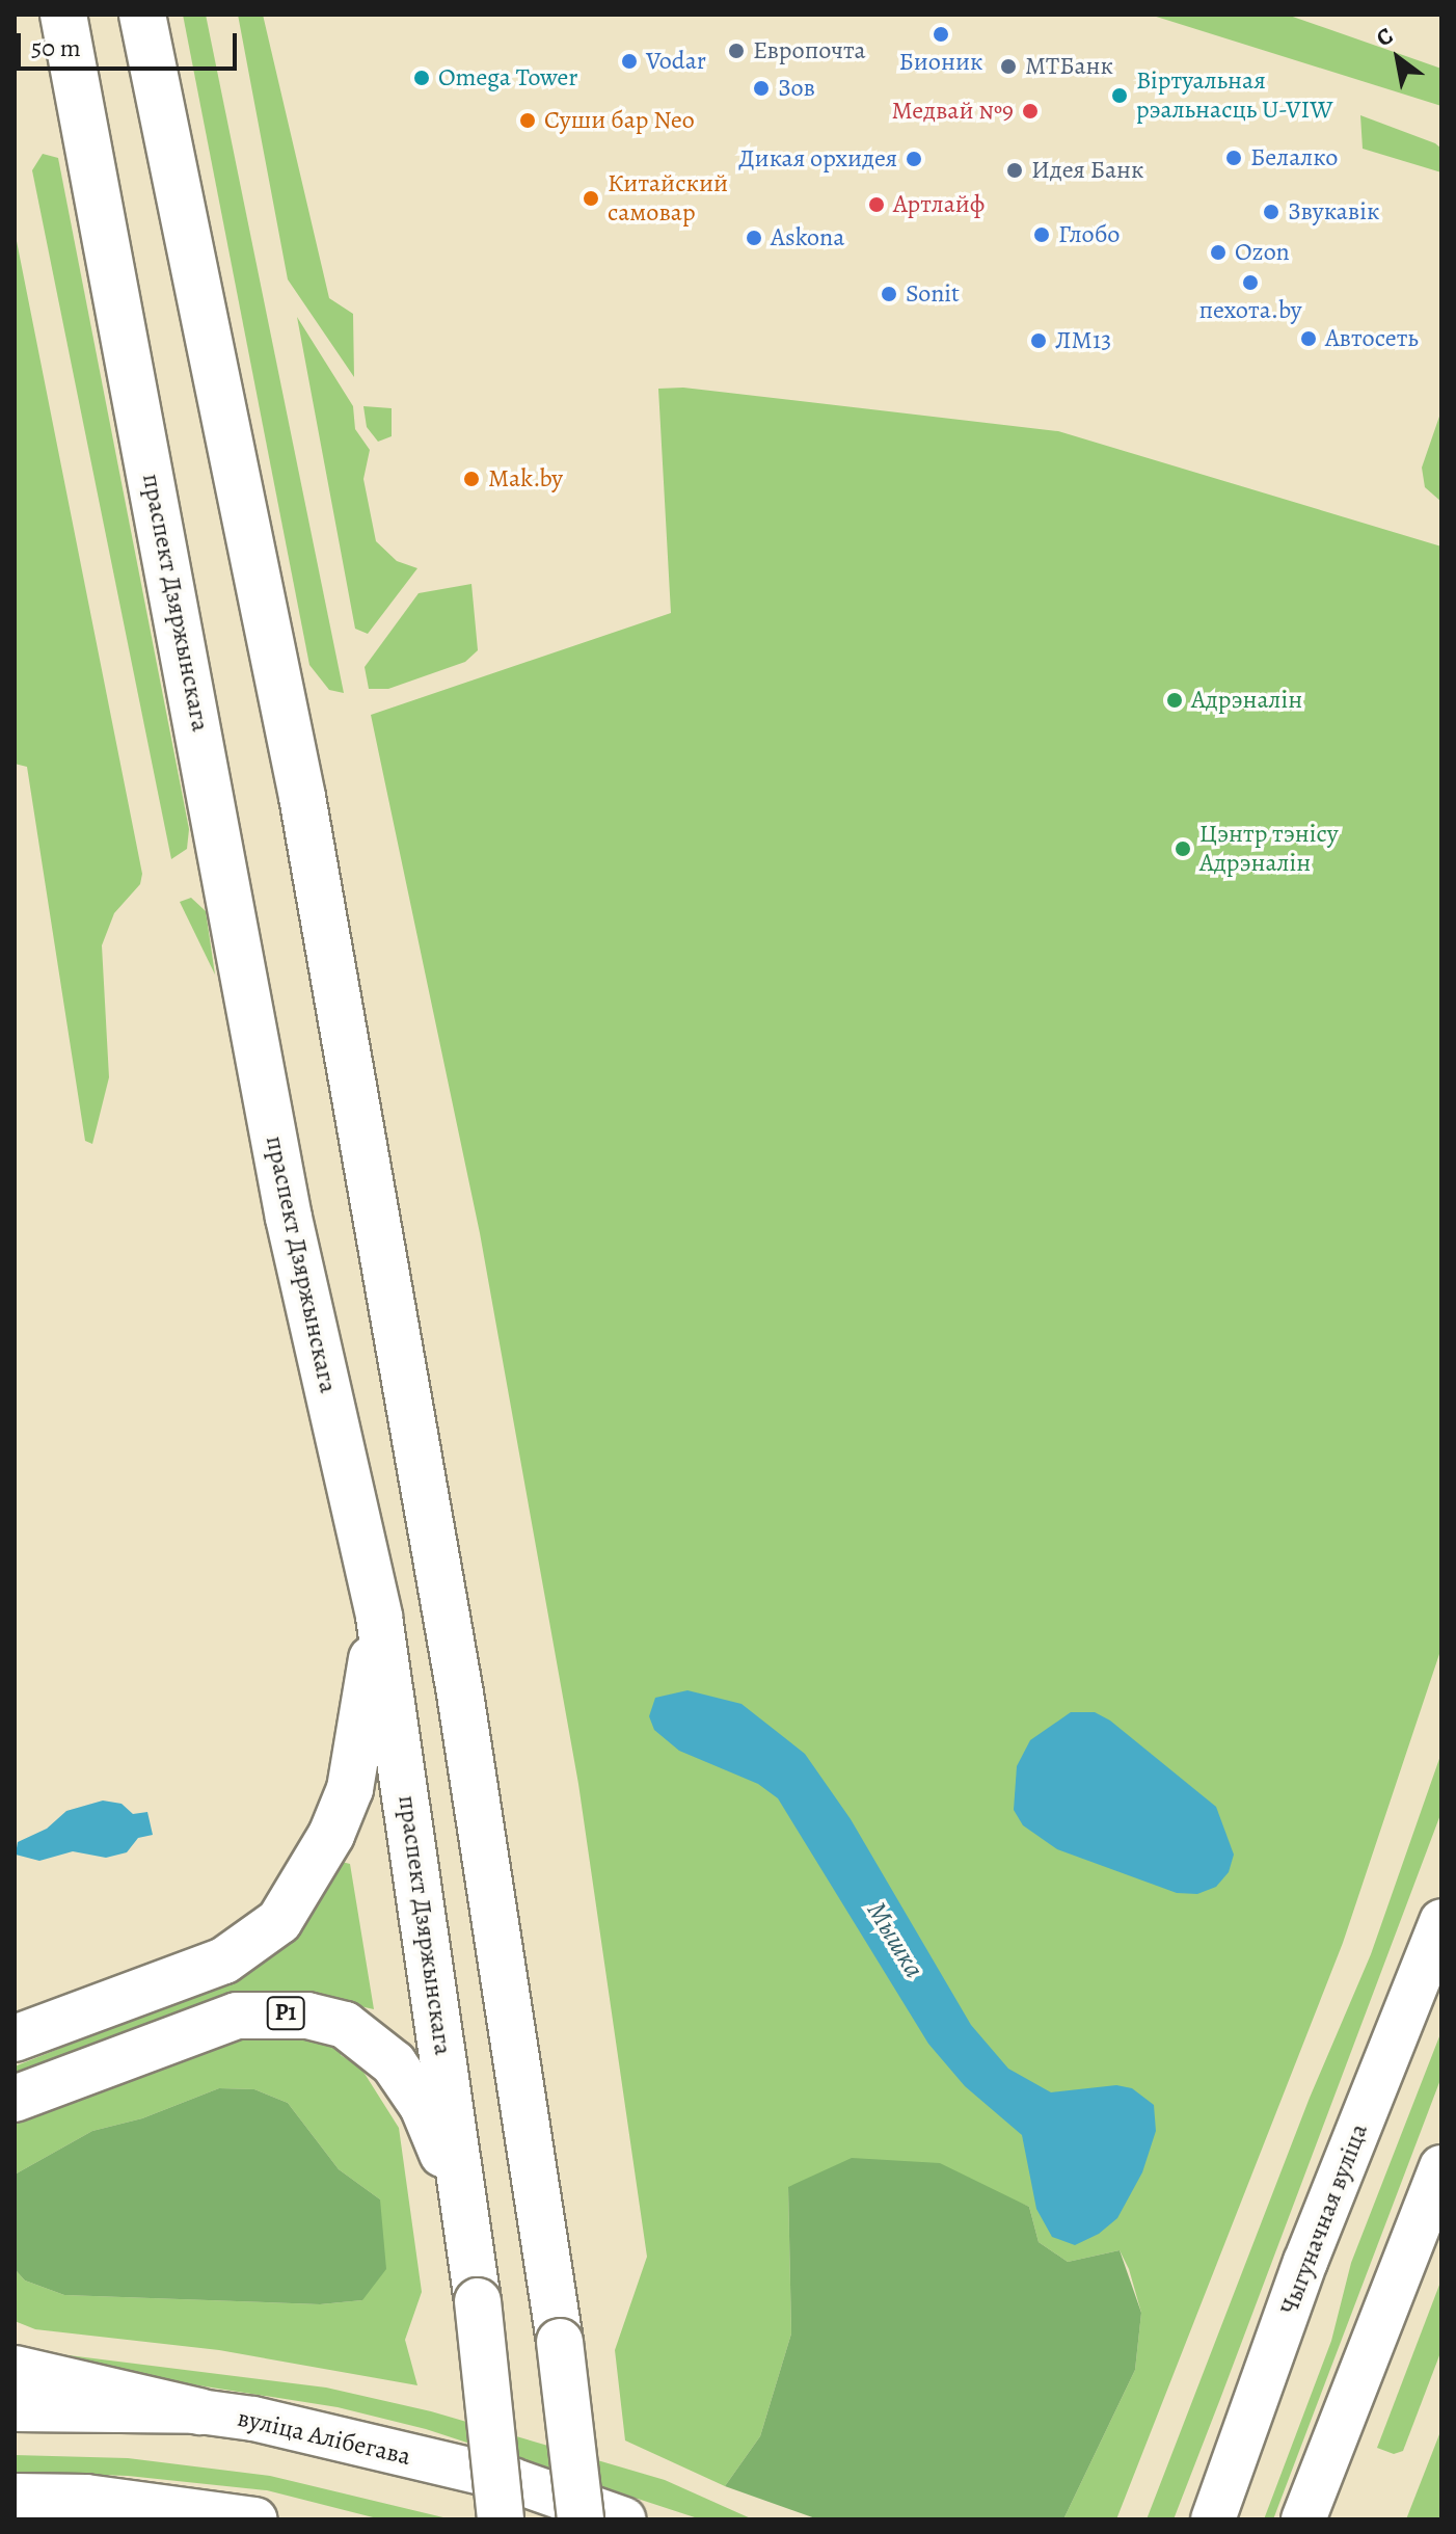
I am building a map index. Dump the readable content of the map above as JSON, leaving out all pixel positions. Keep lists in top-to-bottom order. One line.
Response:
{"streets":{"main road":["праспект Дзяржынскага","Р1","Чыгуначная вуліца","вуліца Алібегава"]},"crossings":[["праспект Дзяржынскага","Р1"]],"water":["Мышка"],"places":["Бионик","Европочта","Vodar","МТБанк","Omega Tower","Зов","Віртуальная рэальнасць U-VIW","Медвай №9","Суши бар Neo","Белалко","Дикая орхидея","Идея Банк","Китайский самовар","Артлайф","Звукавік","Глобо","Askona","Ozon","пехота.by","Sonit","Автосеть","ЛМ13","Mak.by","Адрэналін","Цэнтр тэнісу Адрэналін"],"scale_bar":"50 m","north":"top left"}
